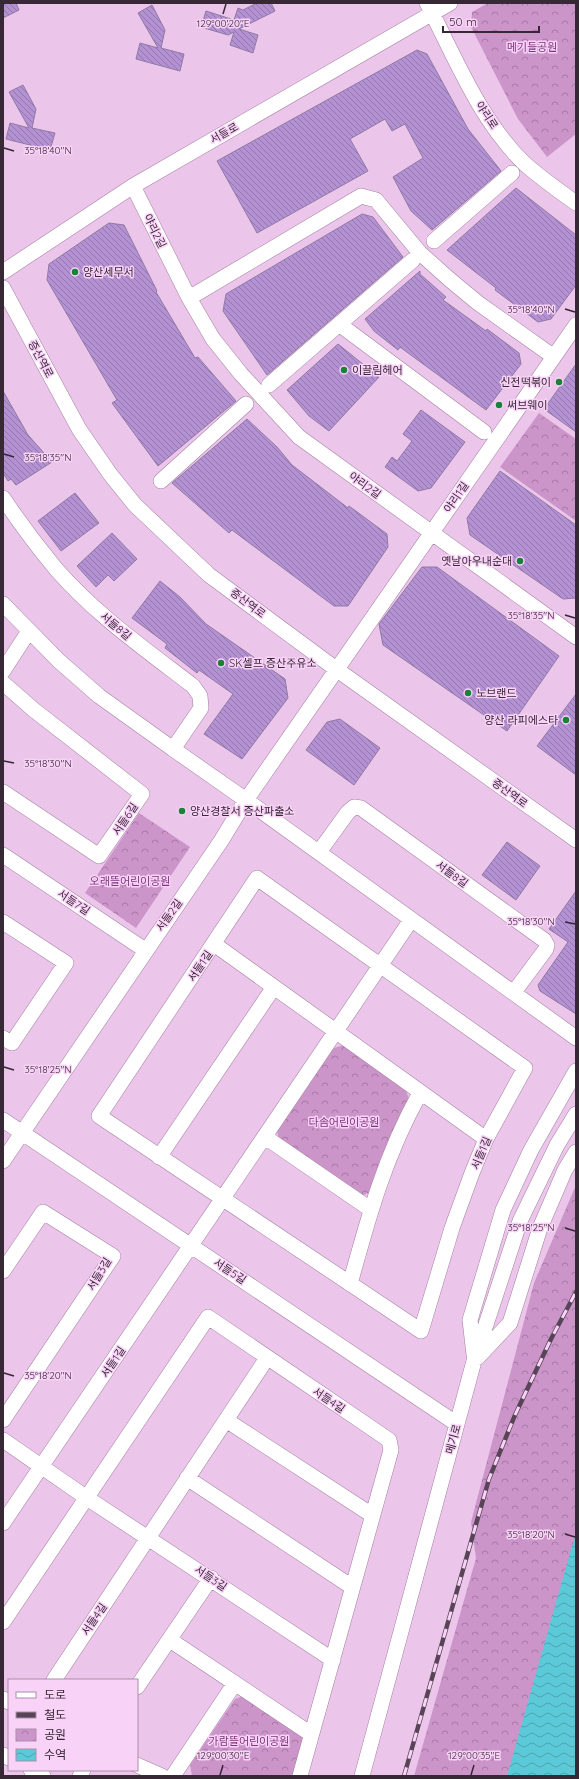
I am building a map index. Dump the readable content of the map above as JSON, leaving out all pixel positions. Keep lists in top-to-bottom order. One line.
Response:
{"streets":{"street":["야리로","서들로","야리2길","증산역로","야리1길","서들8길","서들6길","서들7길","서들2길","서들1길","서들5길","서들3길","서들4길","메기로"]},"crossings":[["야리로","서들로"],["서들로","야리2길"],["야리2길","야리1길"],["증산역로","야리1길"],["증산역로","서들2길"],["야리1길","서들2길"],["서들7길","서들2길"],["서들2길","서들5길"],["서들1길","서들5길"],["서들1길","서들3길"],["서들5길","메기로"],["서들3길","서들4길"]],"parks":["메기들공원","오래뜰어린이공원","다솜어린이공원","가람뜰어린이공원"],"places":["양산세무서","이끌림헤어","신전떡볶이","써브웨이","옛날아우내순대","SK셀프 증산주유소","노브랜드","양산 라피에스타","양산경찰서 증산파출소"],"legend":["도로","철도","공원","수역"],"scale_bar":"50 m","coordinates":["129°00'20\"E","35°18'40\"N","35°18'35\"N","35°18'30\"N","35°18'25\"N","35°18'20\"N","129°00'30\"E","129°00'35\"E"]}
